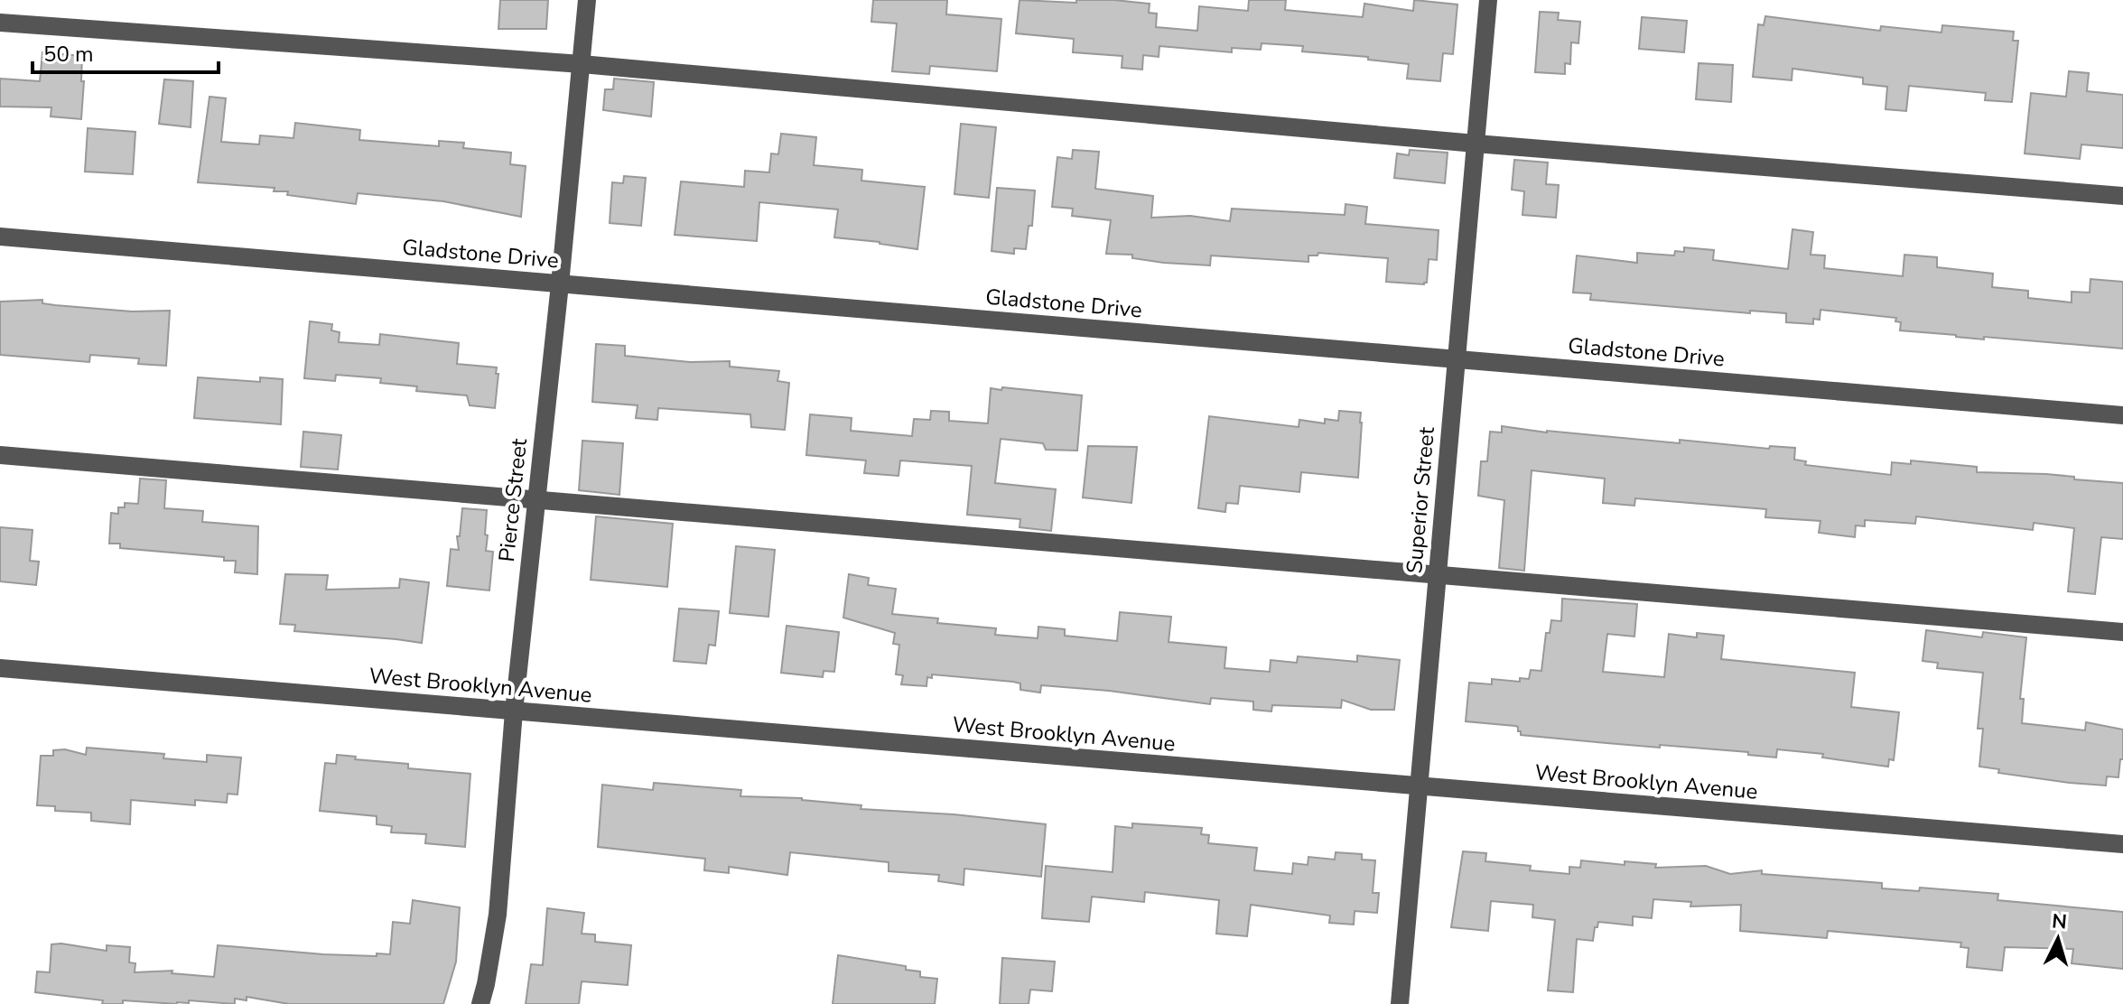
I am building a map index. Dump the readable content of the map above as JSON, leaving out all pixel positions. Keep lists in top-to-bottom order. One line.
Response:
{"streets":{"street":["Gladstone Drive","Pierce Street","Superior Street","West Brooklyn Avenue"]},"crossings":[["Gladstone Drive","Pierce Street"],["Gladstone Drive","Superior Street"],["Pierce Street","West Brooklyn Avenue"],["Superior Street","West Brooklyn Avenue"]],"scale_bar":"50 m","north":"top"}
